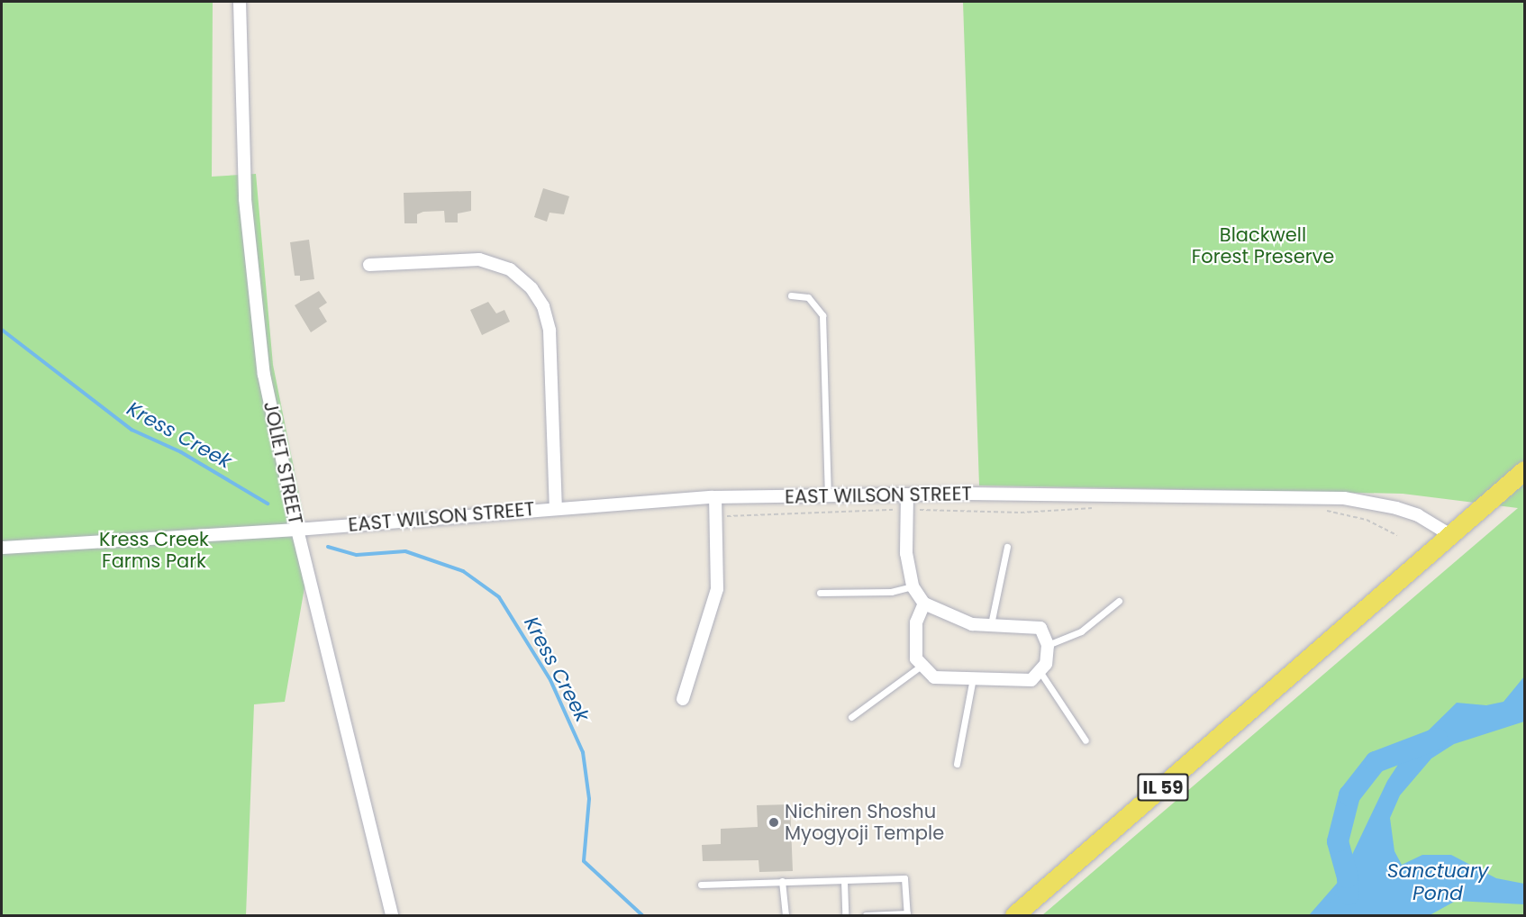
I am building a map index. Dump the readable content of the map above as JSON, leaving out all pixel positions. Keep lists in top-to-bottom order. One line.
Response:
{"streets":{"main road":["IL 59"],"street":["JOLIET STREET","EAST WILSON STREET"]},"crossings":[["JOLIET STREET","EAST WILSON STREET"],["EAST WILSON STREET","IL 59"]],"water":["Kress Creek","Sanctuary Pond"],"parks":["Blackwell Forest Preserve","Kress Creek Farms Park"],"places":["Nichiren Shoshu Myogyoji Temple"]}
